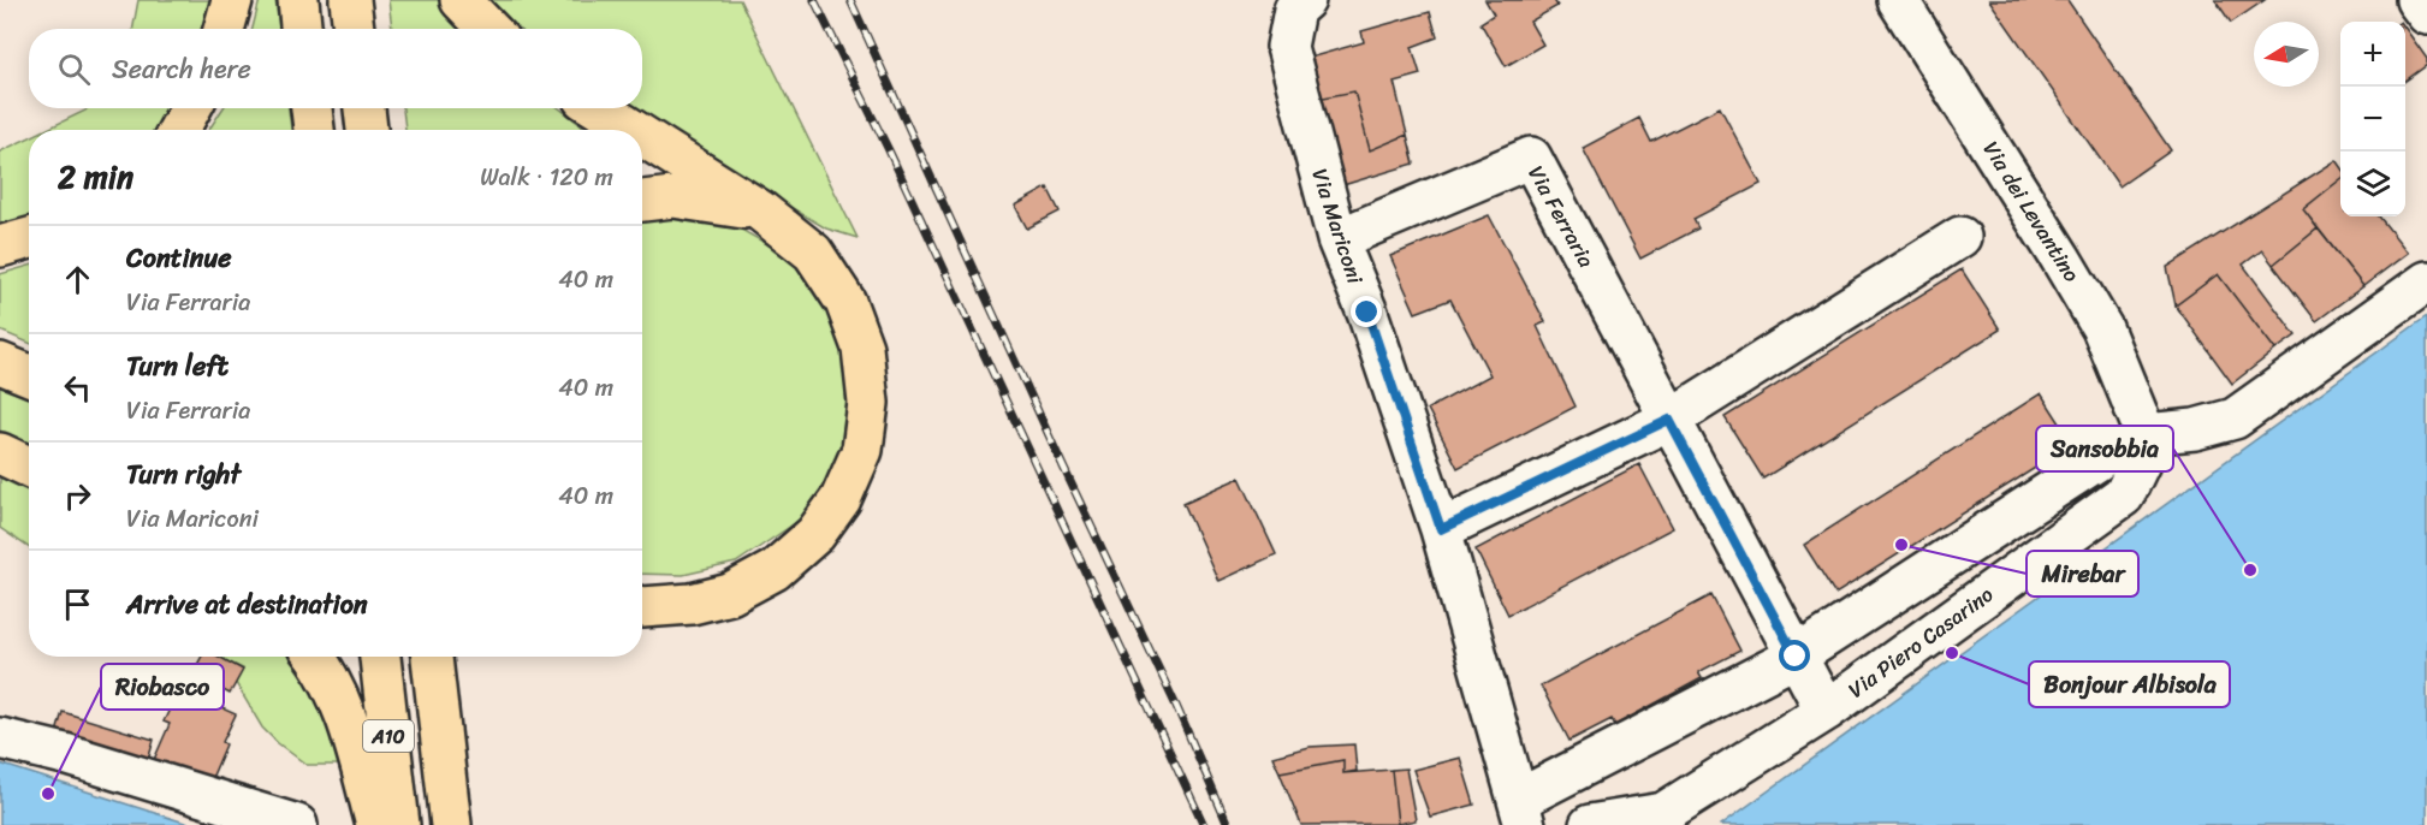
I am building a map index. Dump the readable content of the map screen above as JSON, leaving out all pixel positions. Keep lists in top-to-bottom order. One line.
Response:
{"streets":{"highway":["A10"],"street":["Via dei Levantino","Via Ferraria","Via Mariconi","Via Piero Casarino"]},"crossings":[["Via dei Levantino","Via Piero Casarino"],["Via Ferraria","Via Mariconi"],["Via Ferraria","Via Piero Casarino"]],"places":["Mirebar","Sansobbia","Bonjour Albisola","Riobasco"],"north":"left","page":{"map_buttons":["+","−"],"search":"Search here","heading":["2 min","Walk · 120 m"],"list":[["Continue","Via Ferraria","40 m"],["Turn left","Via Ferraria","40 m"],["Turn right","Via Mariconi","40 m"],"Arrive at destination"]}}
